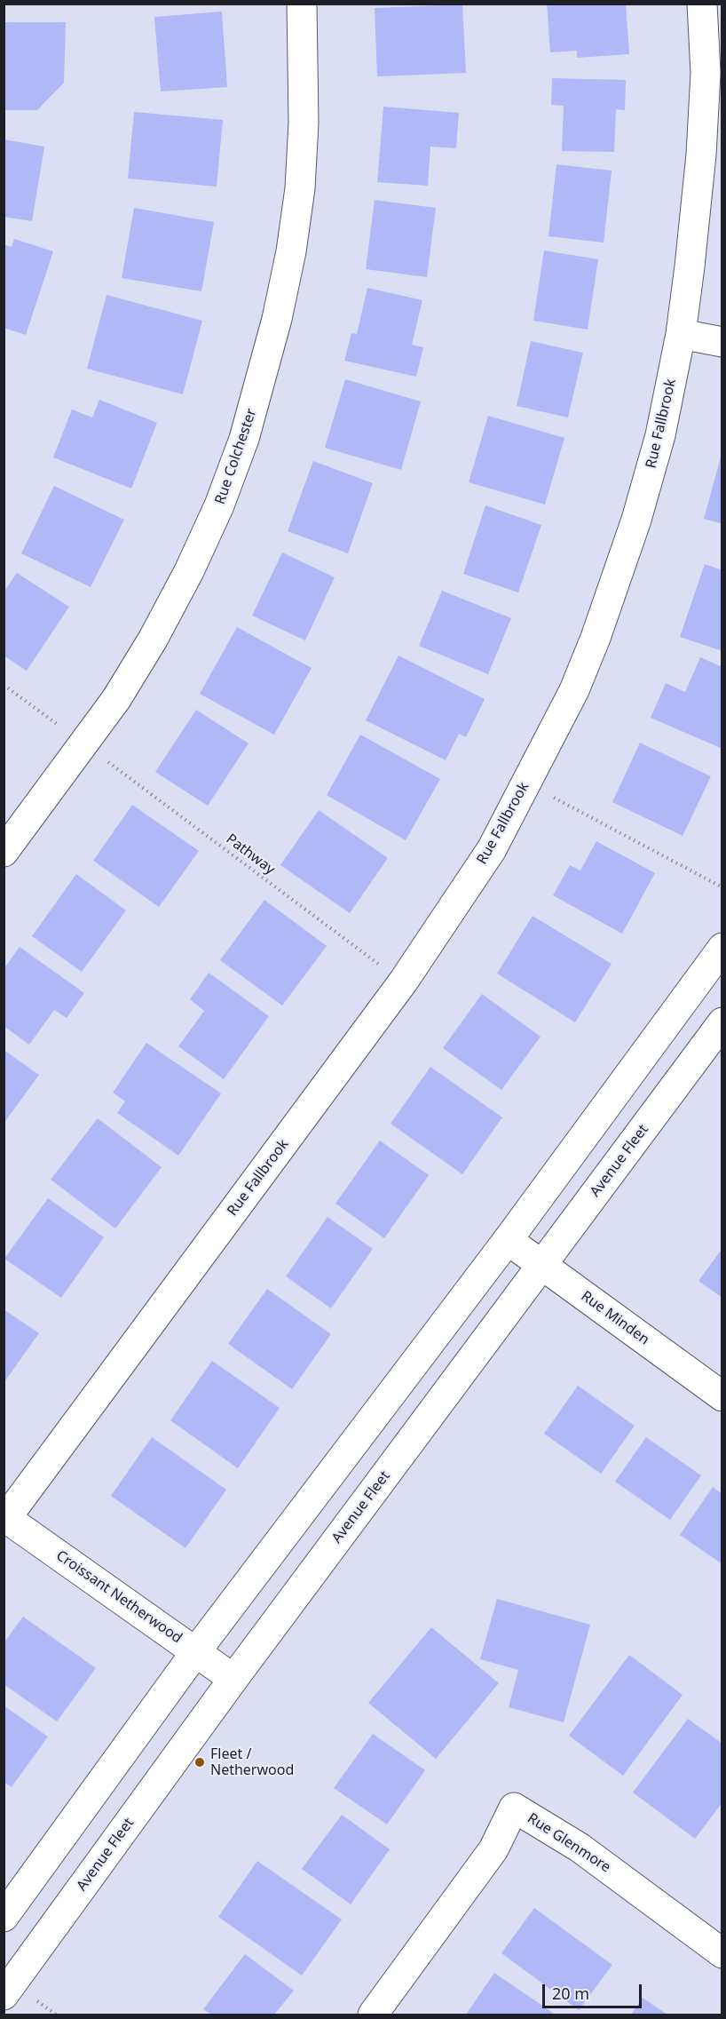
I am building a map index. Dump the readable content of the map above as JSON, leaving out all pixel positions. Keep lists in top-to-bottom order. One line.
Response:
{"streets":{"street":["Rue Fallbrook","Rue Colchester","Avenue Fleet","Rue Minden","Croissant Netherwood","Rue Glenmore"],"path":["Pathway"]},"crossings":[["Rue Fallbrook","Croissant Netherwood"],["Avenue Fleet","Rue Minden"],["Avenue Fleet","Croissant Netherwood"]],"places":["Fleet / Netherwood"],"scale_bar":"20 m"}
